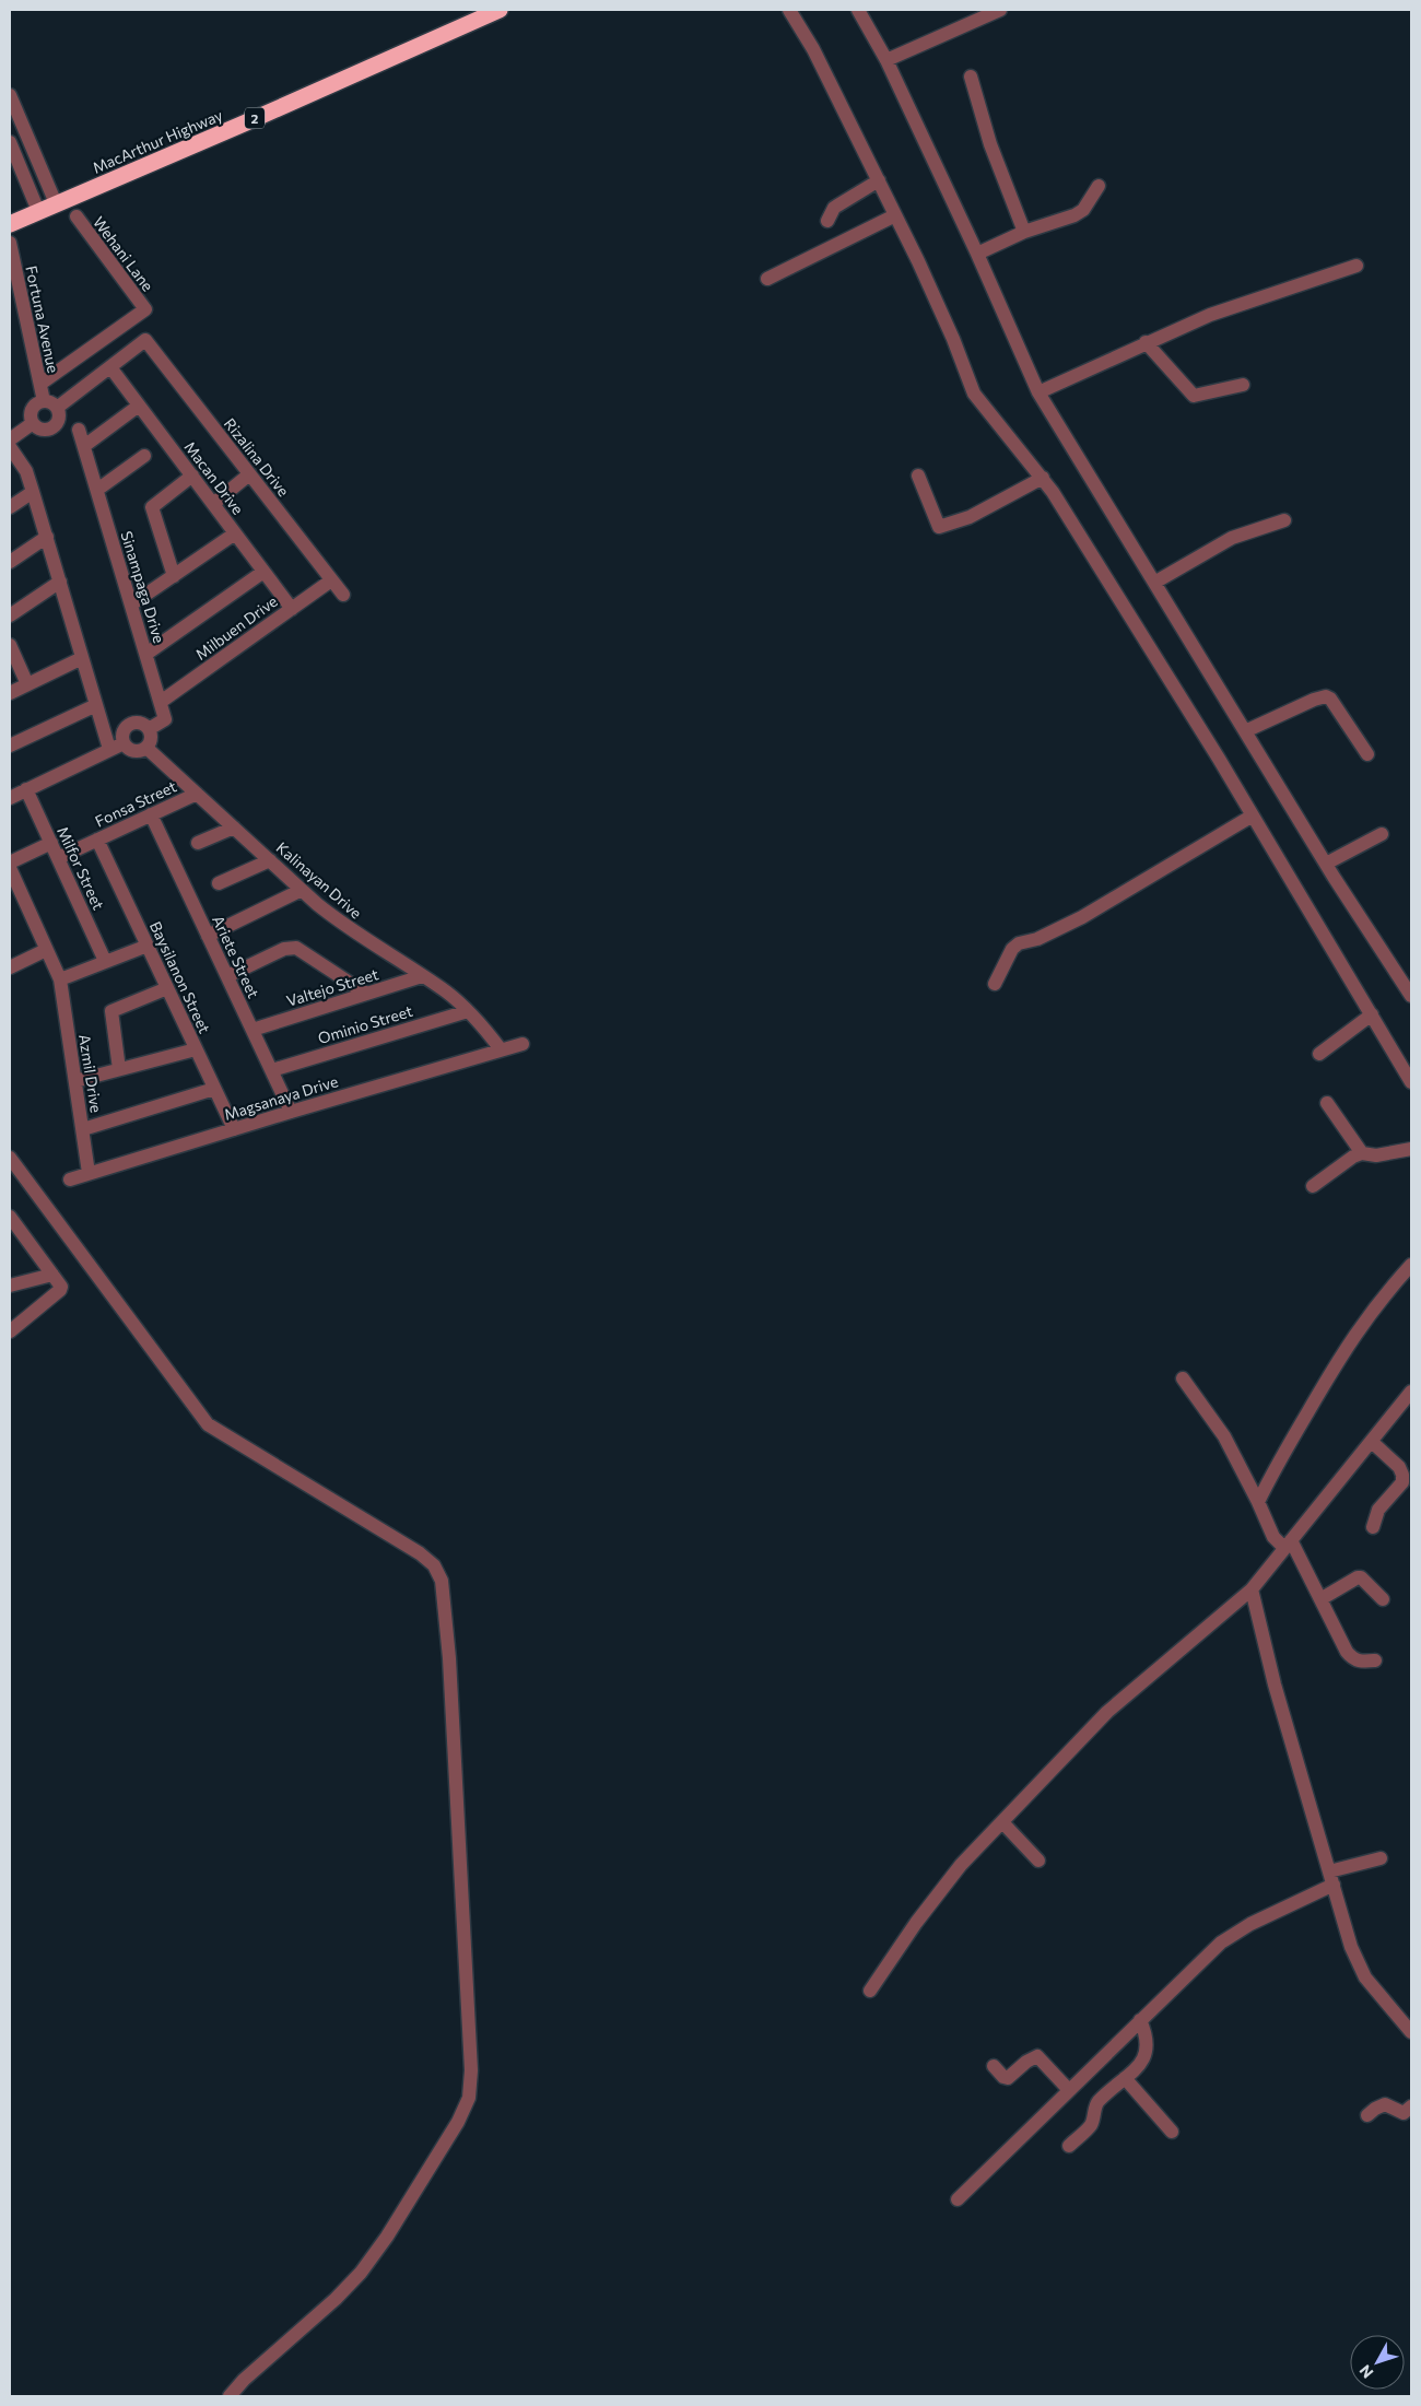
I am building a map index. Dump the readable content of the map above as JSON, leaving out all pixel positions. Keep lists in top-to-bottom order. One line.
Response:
{"streets":{"highway":["2","MacArthur Highway"],"street":["Wehani Lane","Fortuna Avenue","Rizalina Drive","Macan Drive","Sinampaga Drive","Milbuen Drive","Fonsa Street","Milfor Street","Kalinayan Drive","Ariete Street","Baysilanon Street","Valtejo Street","Ominio Street","Azmil Drive","Magsanaya Drive"]},"crossings":[["Wehani Lane","Fortuna Avenue"],["Rizalina Drive","Macan Drive"],["Rizalina Drive","Milbuen Drive"],["Macan Drive","Milbuen Drive"],["Sinampaga Drive","Milbuen Drive"],["Sinampaga Drive","Kalinayan Drive"],["Fonsa Street","Milfor Street"],["Fonsa Street","Kalinayan Drive"],["Fonsa Street","Ariete Street"],["Fonsa Street","Baysilanon Street"],["Kalinayan Drive","Valtejo Street"],["Kalinayan Drive","Ominio Street"],["Kalinayan Drive","Magsanaya Drive"],["Ariete Street","Valtejo Street"],["Ariete Street","Ominio Street"],["Ariete Street","Magsanaya Drive"],["Baysilanon Street","Magsanaya Drive"],["Azmil Drive","Magsanaya Drive"]],"north":"bottom left"}
